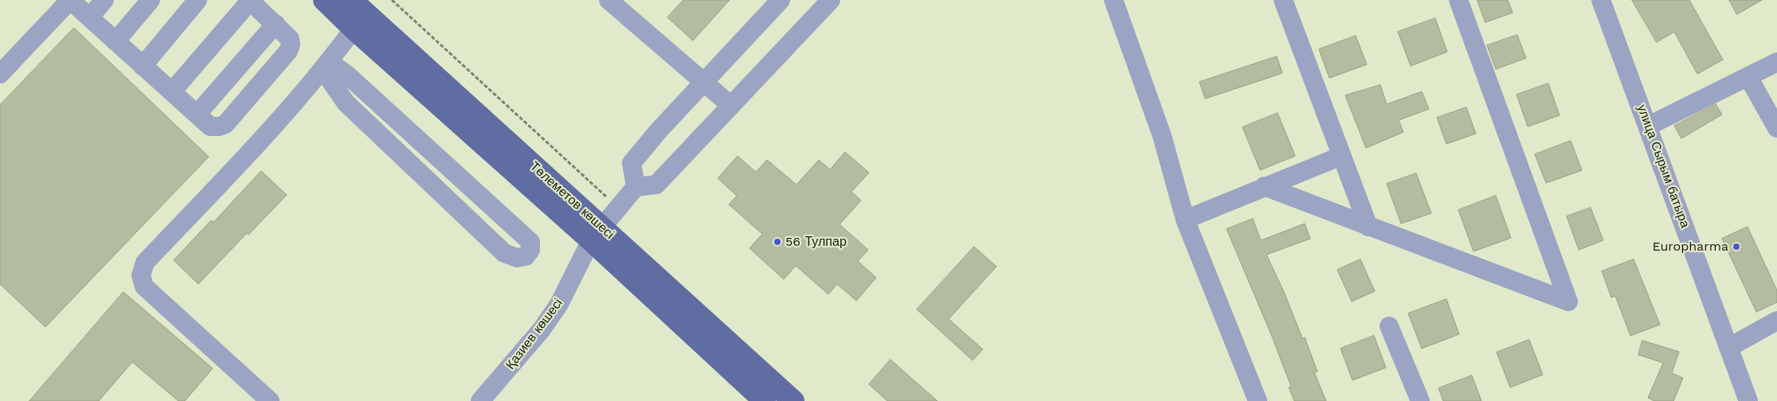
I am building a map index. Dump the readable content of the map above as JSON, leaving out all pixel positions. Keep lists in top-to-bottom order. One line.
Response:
{"streets":{"main road":["Төлеметов көшесі"],"street":["улица Сырым батыра","Қазиев көшесі"]},"crossings":[["Төлеметов көшесі","Қазиев көшесі"]],"places":["56 Тулпар","Europharma"]}
